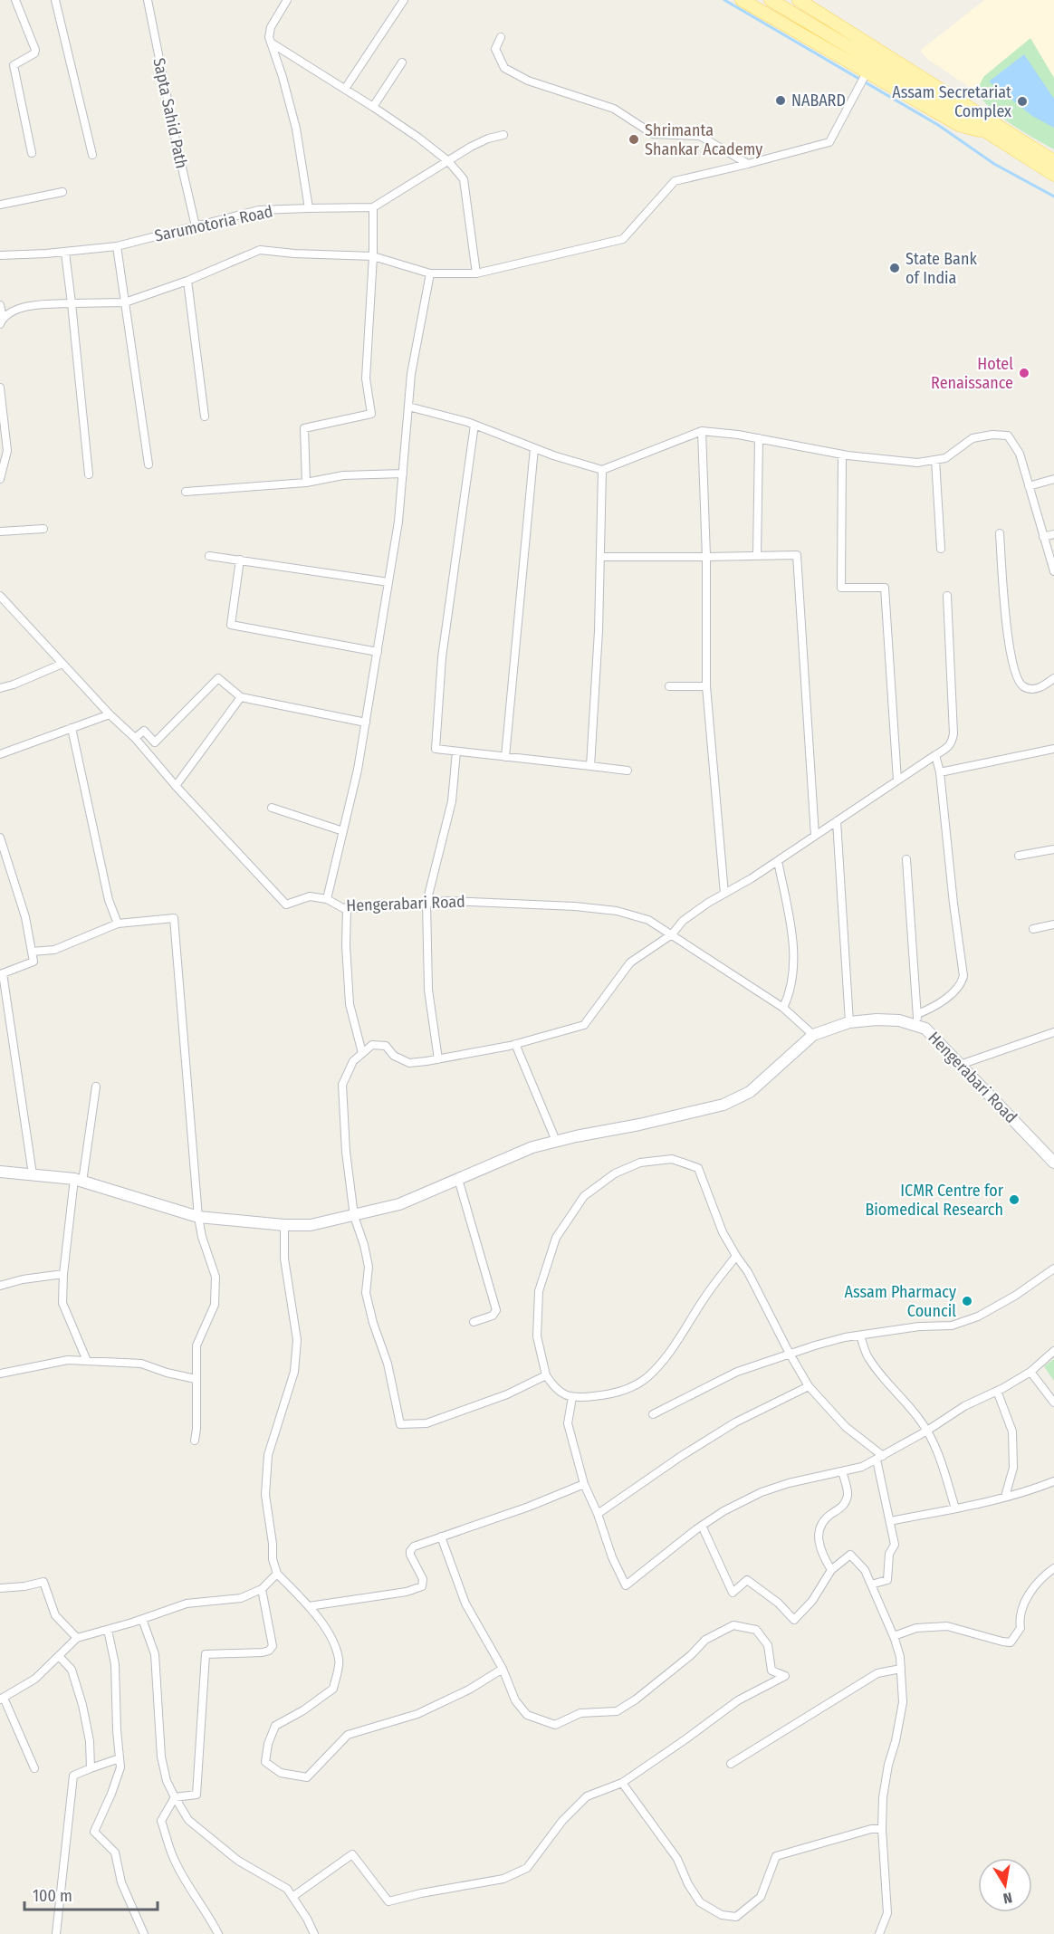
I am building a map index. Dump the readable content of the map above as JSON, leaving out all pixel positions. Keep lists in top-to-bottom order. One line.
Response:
{"streets":{"main road":["Hengerabari Road"],"street":["Sapta Sahid Path","Sarumotoria Road"]},"crossings":[["Sapta Sahid Path","Sarumotoria Road"]],"places":["NABARD","Assam Secretariat Complex","Shrimanta Shankar Academy","State Bank of India","Hotel Renaissance","ICMR Centre for Biomedical Research","Assam Pharmacy Council"],"scale_bar":"100 m","north":"bottom"}
